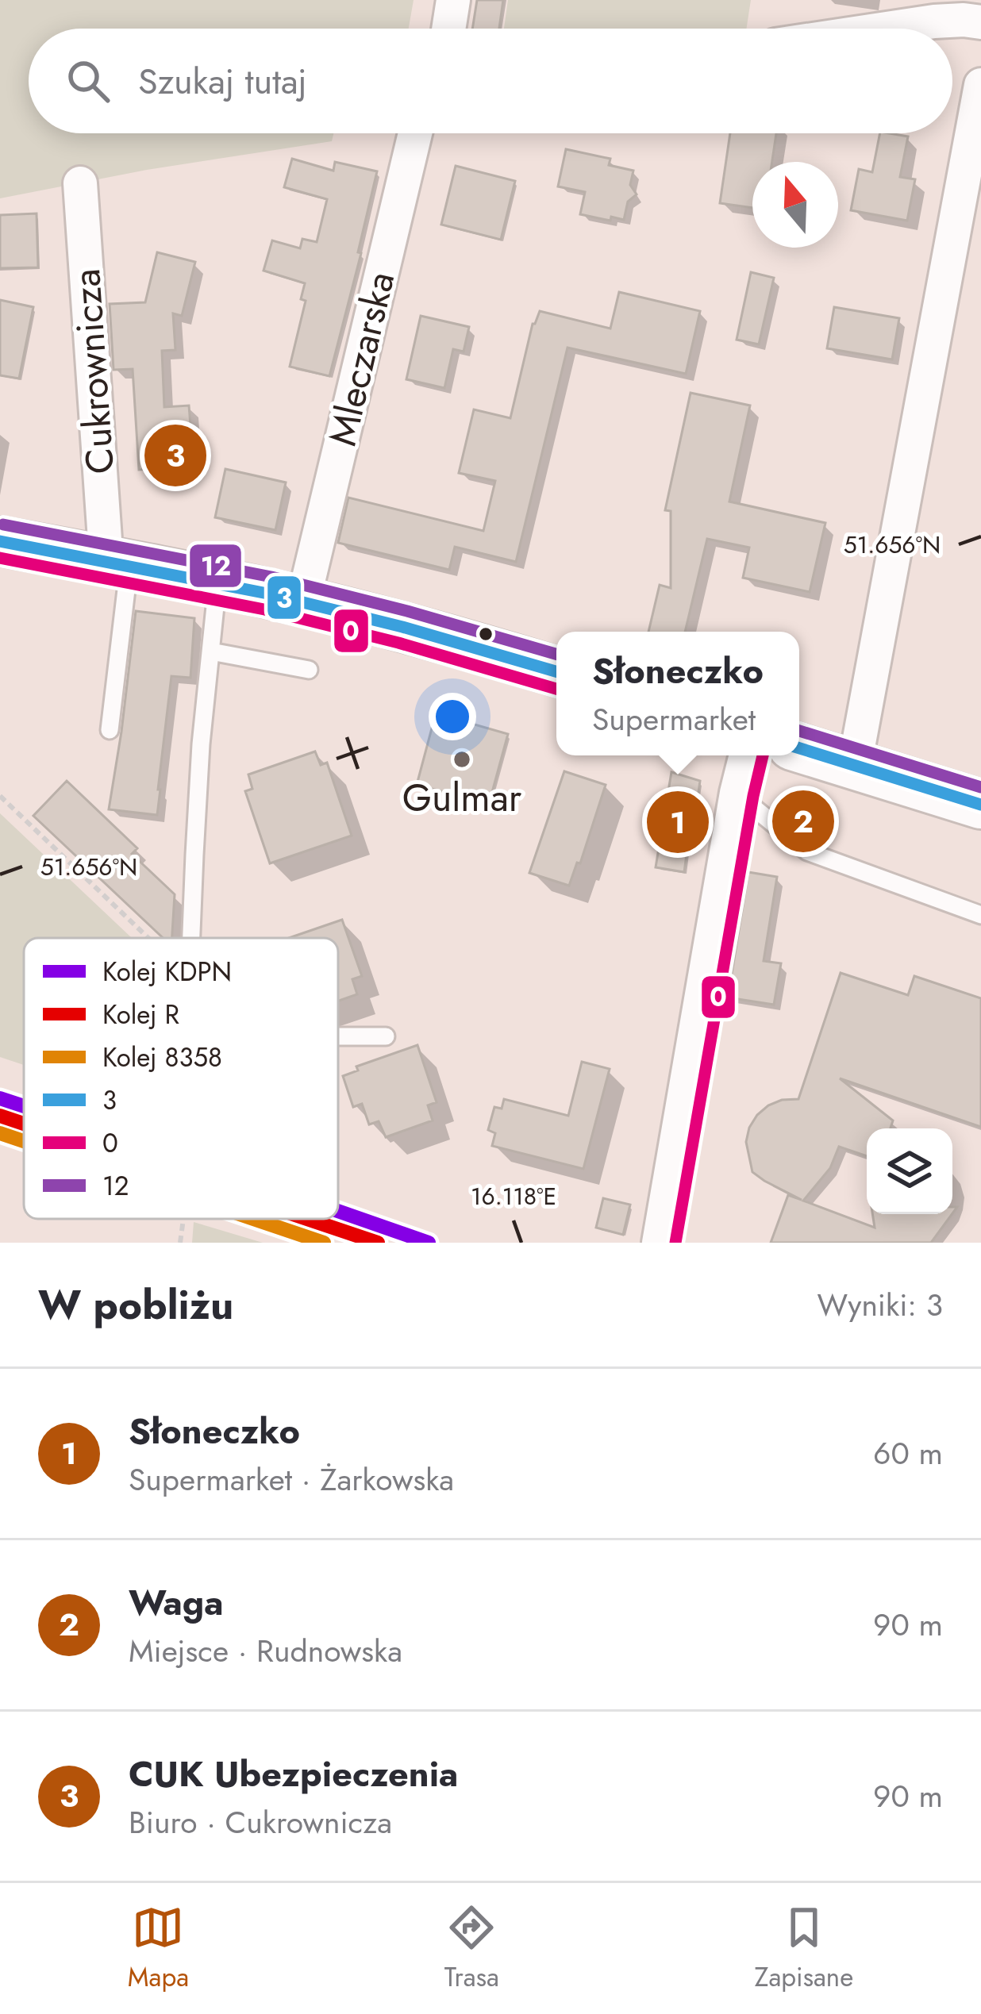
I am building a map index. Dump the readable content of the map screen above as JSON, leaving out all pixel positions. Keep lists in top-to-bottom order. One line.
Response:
{"streets":{"street":["Mleczarska","Cukrownicza"]},"places":["Gulmar"],"lines":["transit line 12","transit line 3","transit line 0","rail line KDPN","rail line R","rail line 8358"],"legend":["Kolej KDPN","Kolej R","Kolej 8358","3","0","12"],"north":"top","page":{"search":"Szukaj tutaj","pins":["3","2","1"],"popup":["Słoneczko","Supermarket"],"heading":["W pobliżu","Wyniki: 3"],"list":[{"mark":"1","name":"Słoneczko","note":"Supermarket · Żarkowska","value":"60 m"},{"mark":"2","name":"Waga","note":"Miejsce · Rudnowska","value":"90 m"},{"mark":"3","name":"CUK Ubezpieczenia","note":"Biuro · Cukrownicza","value":"90 m"}],"nav":["Mapa","Trasa","Zapisane"]},"coordinates":["51.656°N","16.118°E"]}
